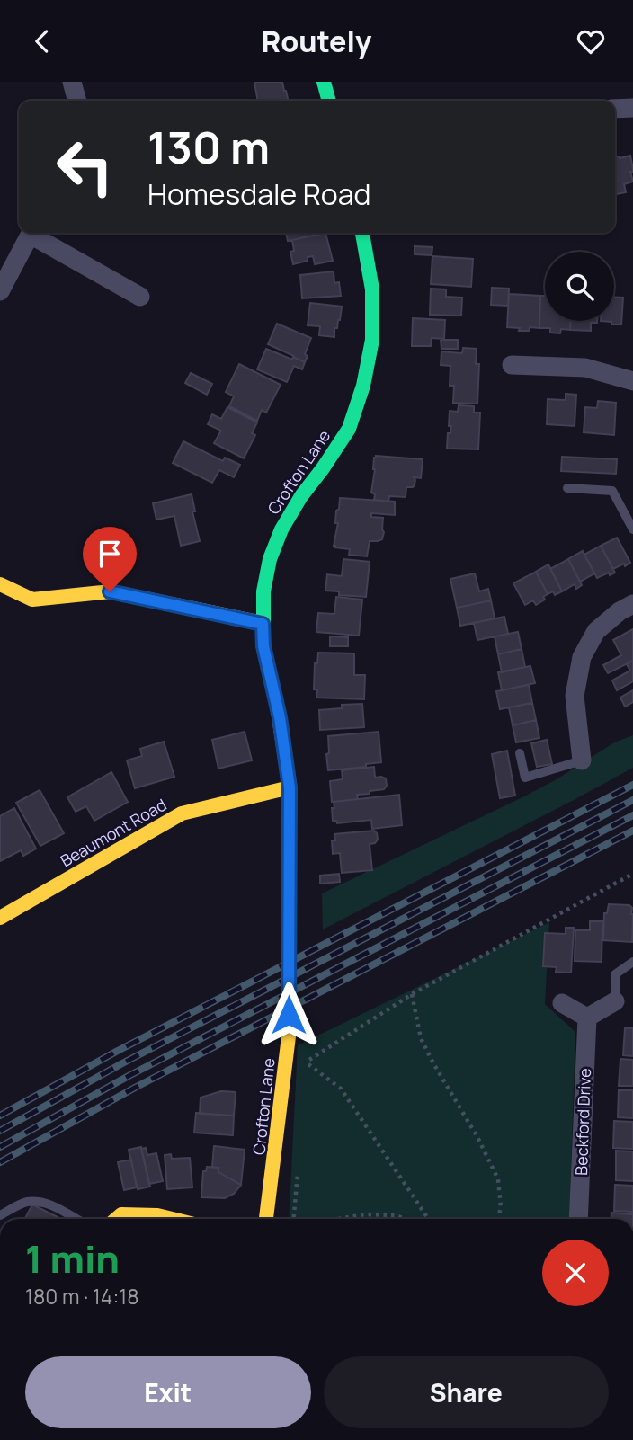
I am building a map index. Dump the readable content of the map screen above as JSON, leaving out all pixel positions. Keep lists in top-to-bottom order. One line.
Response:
{"streets":{"street":["Crofton Lane","Beaumont Road","Beckford Drive"]},"crossings":[["Crofton Lane","Beaumont Road"]],"page":{"header":"Routely","turn":["130 m","Homesdale Road"],"heading":["1 min","180 m · 14:18"],"buttons":["Exit","Share"]}}
